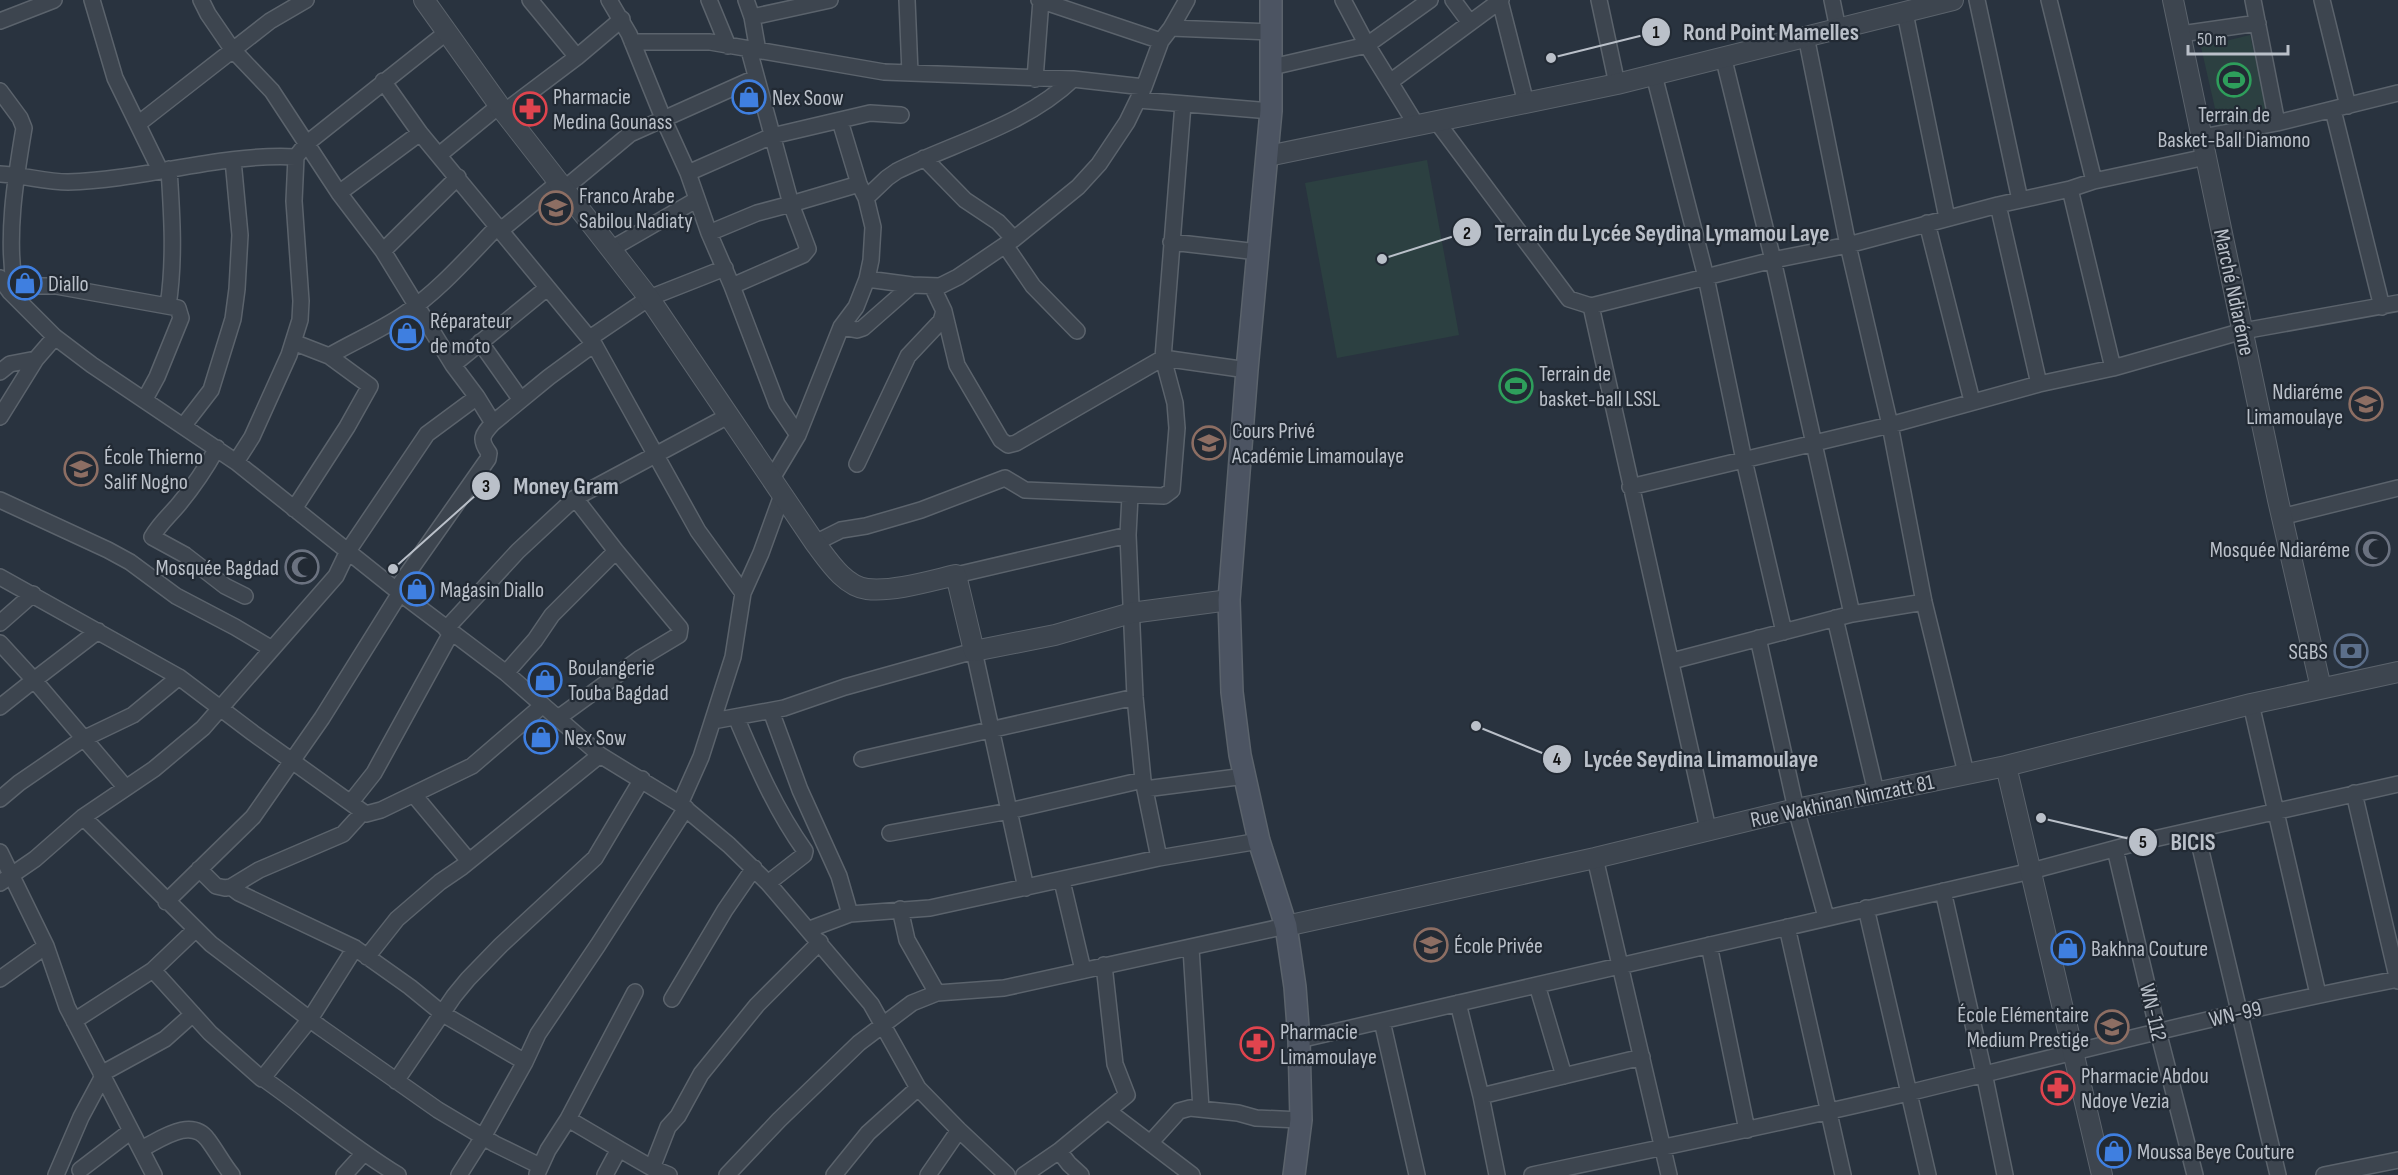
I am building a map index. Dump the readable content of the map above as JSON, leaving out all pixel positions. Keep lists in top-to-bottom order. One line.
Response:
{"streets":{"street":["Marché Ndiaréme","Rue Wakhinan Nimzatt 81","WN-112","WN-99"]},"crossings":[["Marché Ndiaréme","Rue Wakhinan Nimzatt 81"],["WN-112","WN-99"]],"places":{"other":["Rond Point Mamelles","Terrain du Lycée Seydina Lymamou Laye","Money Gram","Lycée Seydina Limamoulaye","BICIS"],"sports":["Terrain de Basket-Ball Diamono","Terrain de basket-ball LSSL"],"shop":["Nex Soow","Diallo","Réparateur de moto","Magasin Diallo","Boulangerie Touba Bagdad","Nex Sow","Bakhna Couture","Moussa Beye Couture"],"pharmacy":["Pharmacie Medina Gounass","Pharmacie Limamoulaye","Pharmacie Abdou Ndoye Vezia"],"school or university":["Franco Arabe Sabilou Nadiaty","Ndiaréme Limamoulaye","Cours Privé Académie Limamoulaye","École Thierno Salif Nogno","École Privée","École Elémentaire Medium Prestige"],"mosque":["Mosquée Ndiaréme","Mosquée Bagdad"],"bank":["SGBS"]},"scale_bar":"50 m"}
